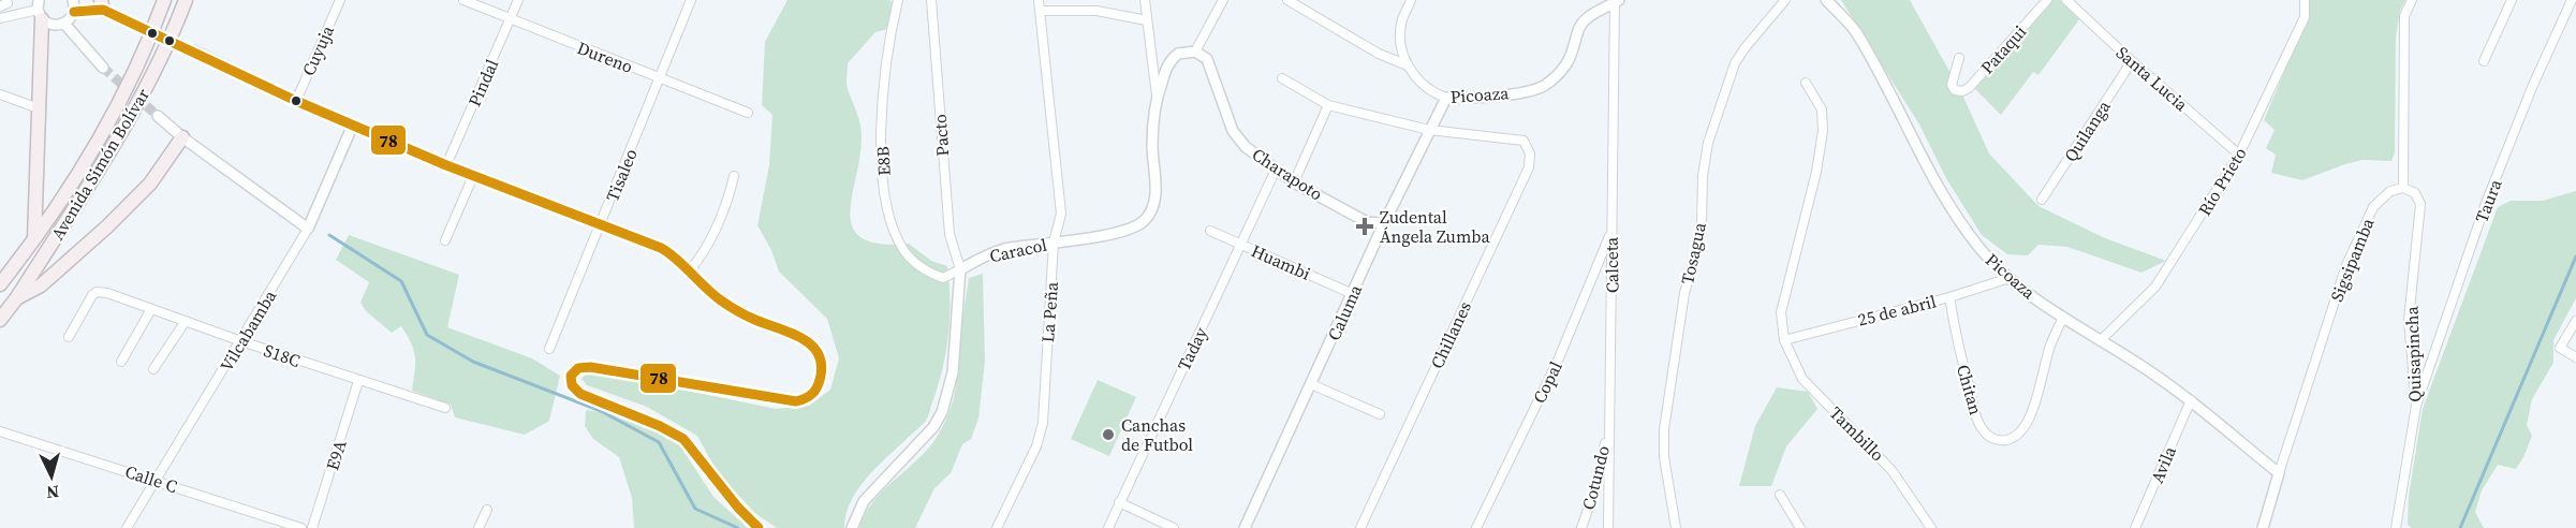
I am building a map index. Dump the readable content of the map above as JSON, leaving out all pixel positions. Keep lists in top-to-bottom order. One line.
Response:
{"streets":{"highway":["Avenida Simón Bolívar"],"street":["Pataqui","Cuyuja","Dureno","Santa Lucia","Pindal","Picoaza","Quilanga","Pacto","E8B","Charapoto","Tisaleo","Río Prieto","Taura","Caracol","Tosagua","Sigsipamba","Huambi","Calceta","25 de abril","La Peña","Caluma","Vilcabamba","Chillanes","Taday","Quisapincha","S18C","Copal","Chitan","Tambillo","E9A","Avila","Cotundo","Calle C"]},"crossings":[["Dureno","Pindal"],["Dureno","Tisaleo"],["Santa Lucia","Quilanga"],["Santa Lucia","Río Prieto"],["Picoaza","Río Prieto"],["Picoaza","Sigsipamba"],["Picoaza","Calceta"],["Picoaza","25 de abril"],["Picoaza","Caluma"],["Picoaza","Chitan"],["Picoaza","Avila"],["Pacto","E8B"],["Pacto","Caracol"],["E8B","Caracol"],["Charapoto","Caluma"],["Charapoto","Taday"],["Taura","Quisapincha"],["Caracol","La Peña"],["Sigsipamba","Quisapincha"],["Huambi","Caluma"],["Huambi","Taday"],["Calceta","Copal"],["Calceta","Cotundo"],["25 de abril","Chitan"],["25 de abril","Tambillo"],["Caluma","Chillanes"],["Vilcabamba","S18C"],["Vilcabamba","Calle C"],["S18C","E9A"]],"places":{"health":["Zudental Ángela Zumba"],"other":["Canchas de Futbol"]},"lines":["transit line 78"],"north":"bottom"}
